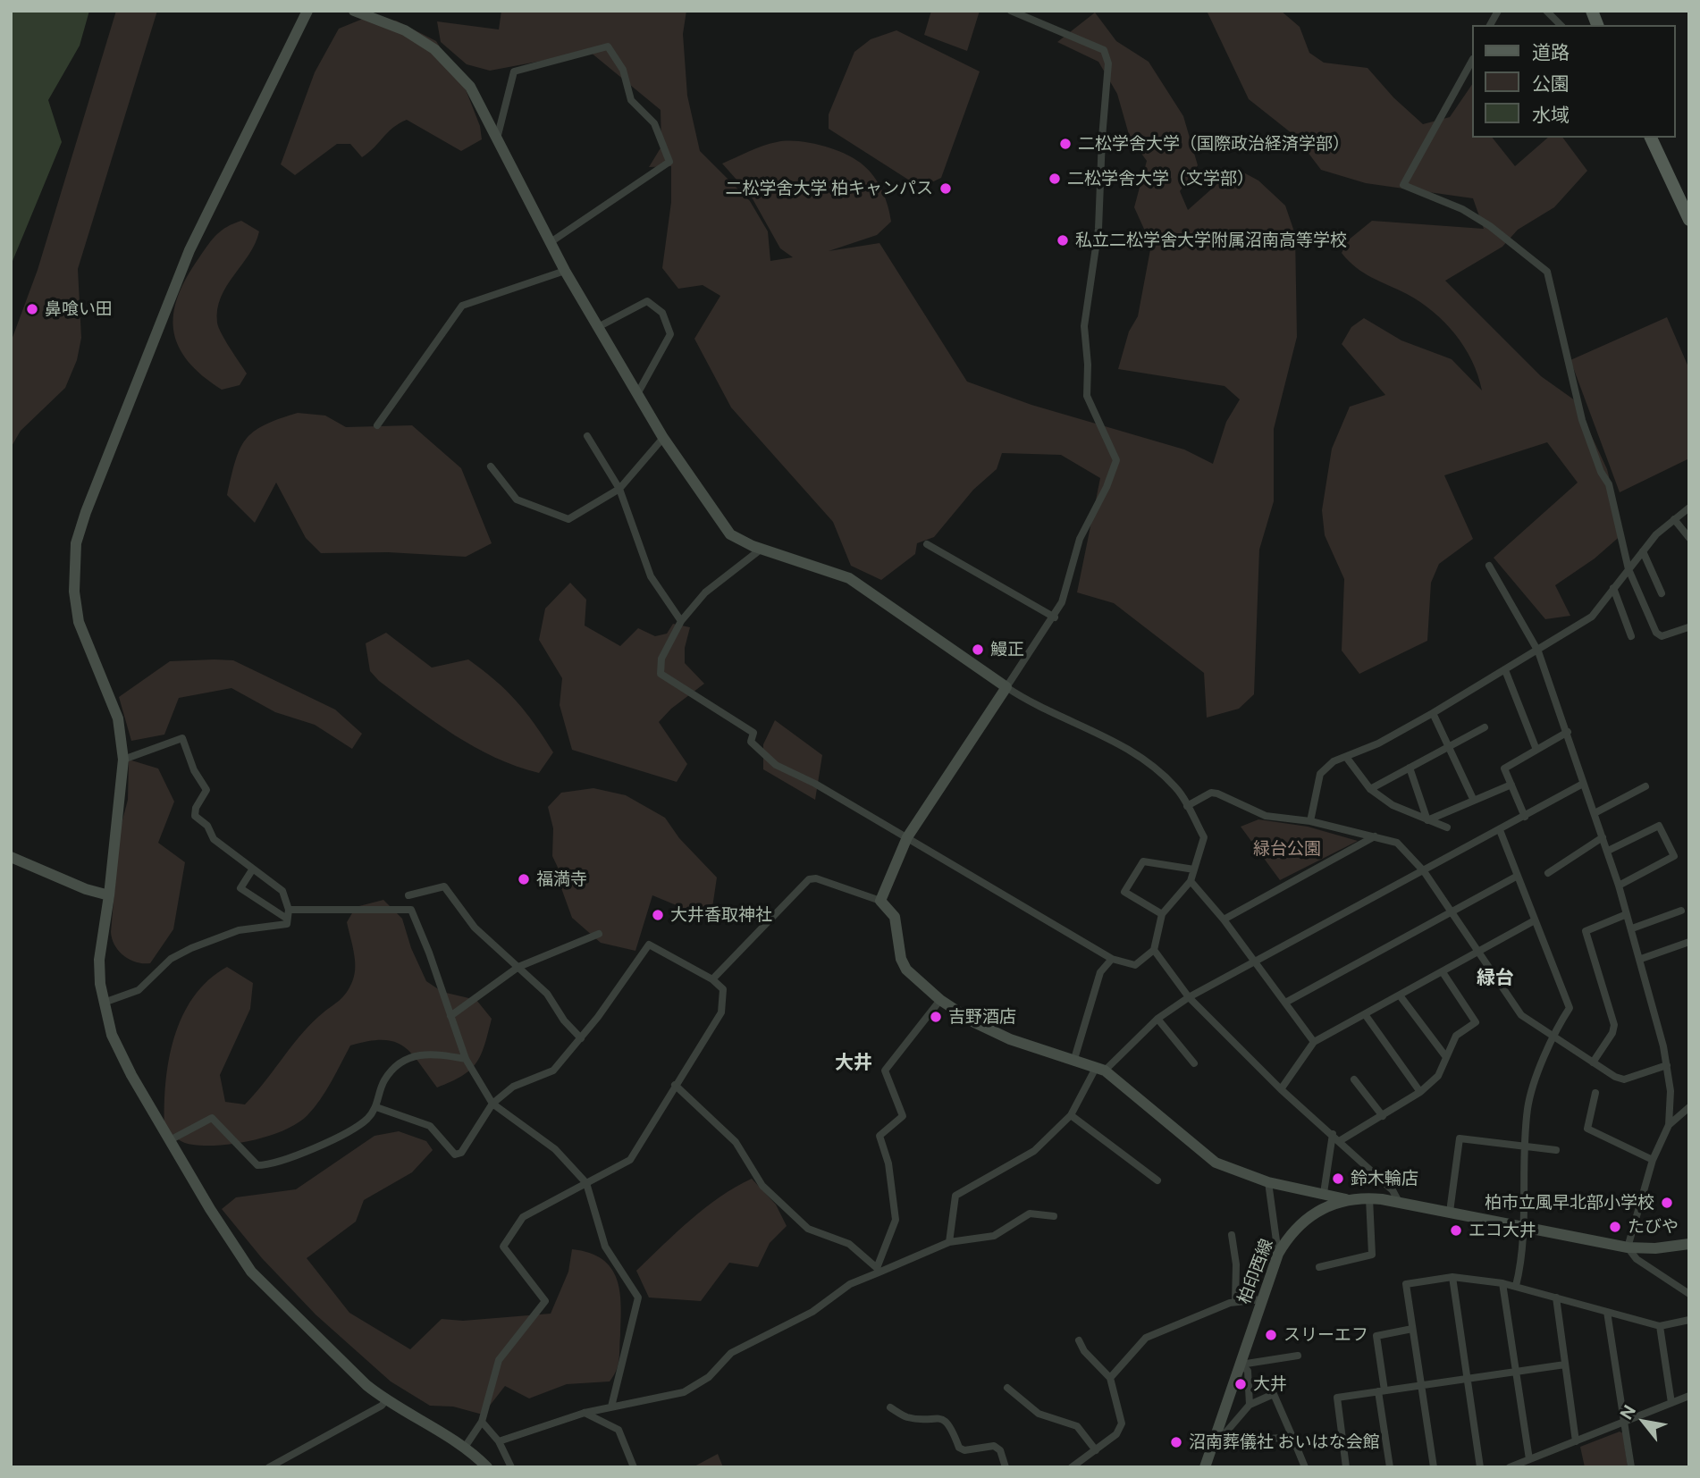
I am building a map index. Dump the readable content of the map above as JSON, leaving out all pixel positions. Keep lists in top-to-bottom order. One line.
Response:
{"streets":{"street":["柏印西線"]},"districts":["緑台","大井"],"parks":["緑台公園"],"places":["二松学舎大学（国際政治経済学部）","二松学舎大学（文学部）","二松学舍大学 柏キャンパス","私立二松学舎大学附属沼南高等学校","鼻喰い田","鰻正","福満寺","大井香取神社","吉野酒店","鈴木輪店","柏市立風早北部小学校","たびや","エコ大井","スリーエフ","大井","沼南葬儀社 おいはな会館"],"legend":["道路","公園","水域"],"north":"top left"}
